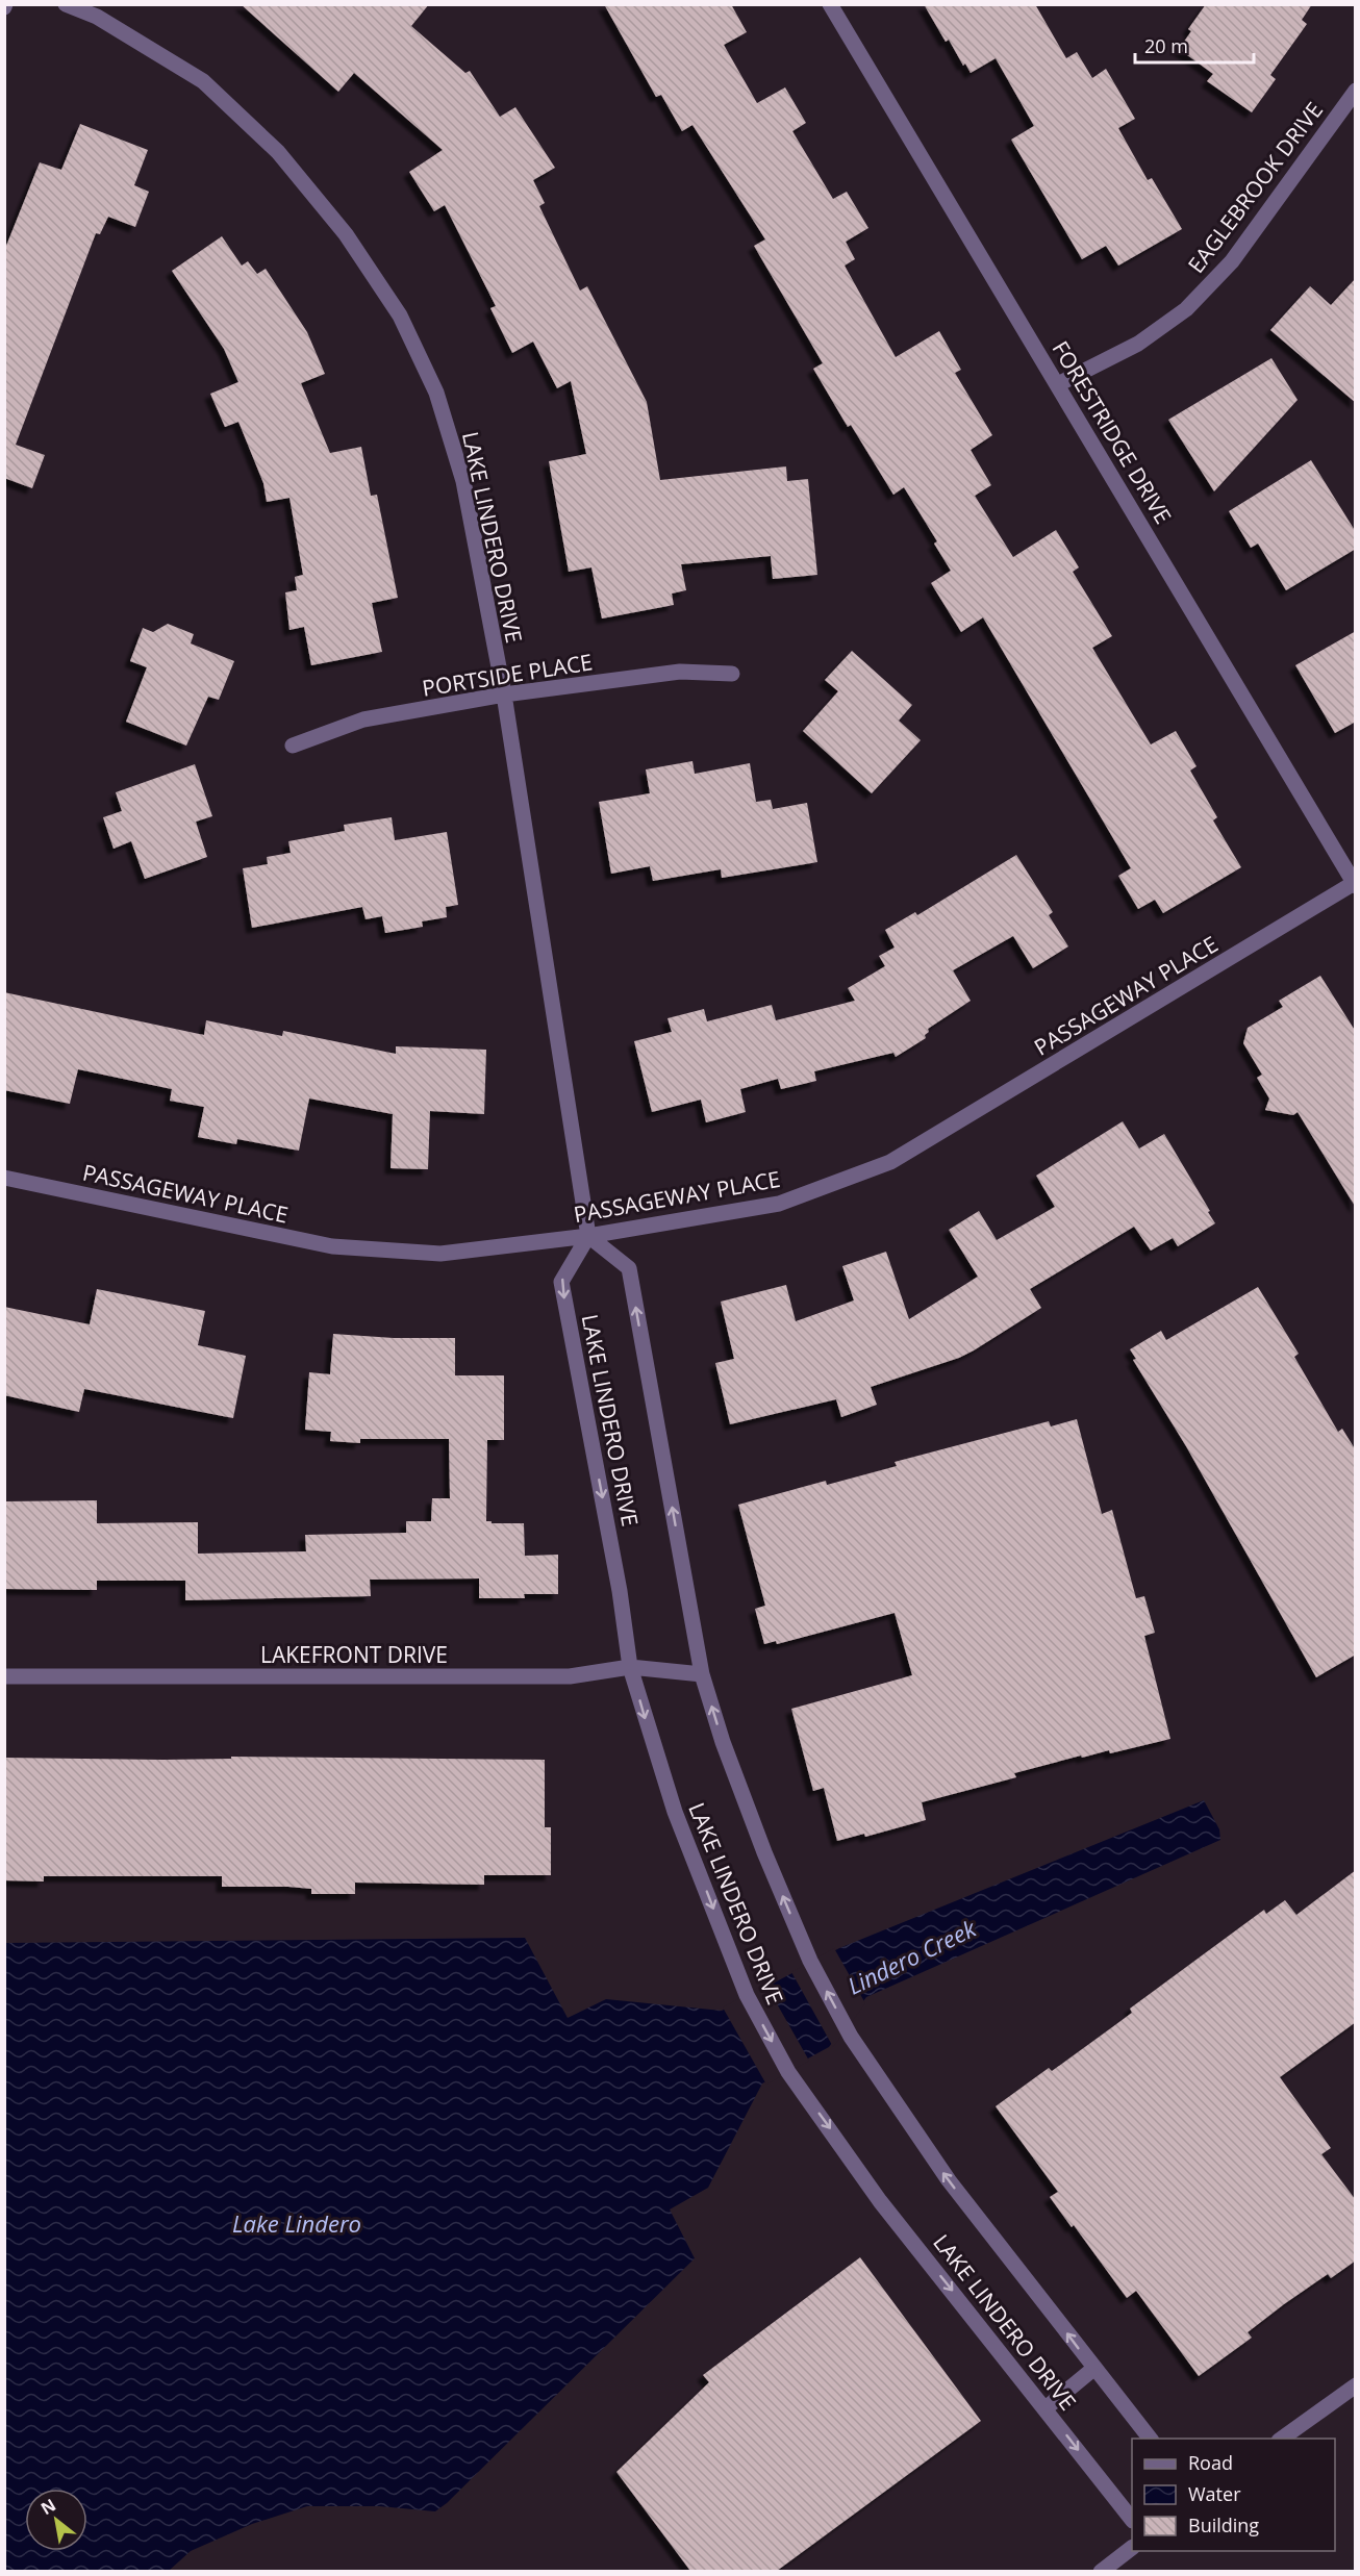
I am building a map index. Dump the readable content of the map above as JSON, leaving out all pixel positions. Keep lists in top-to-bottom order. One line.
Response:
{"streets":{"street":["EAGLEBROOK DRIVE","FORESTRIDGE DRIVE","LAKE LINDERO DRIVE","PORTSIDE PLACE","PASSAGEWAY PLACE","LAKEFRONT DRIVE"]},"crossings":[["EAGLEBROOK DRIVE","FORESTRIDGE DRIVE"],["FORESTRIDGE DRIVE","PASSAGEWAY PLACE"],["LAKE LINDERO DRIVE","PORTSIDE PLACE"],["LAKE LINDERO DRIVE","PASSAGEWAY PLACE"],["LAKE LINDERO DRIVE","LAKEFRONT DRIVE"]],"water":["Lindero Creek","Lake Lindero"],"legend":["Road","Water","Building"],"scale_bar":"20 m","north":"top left"}
